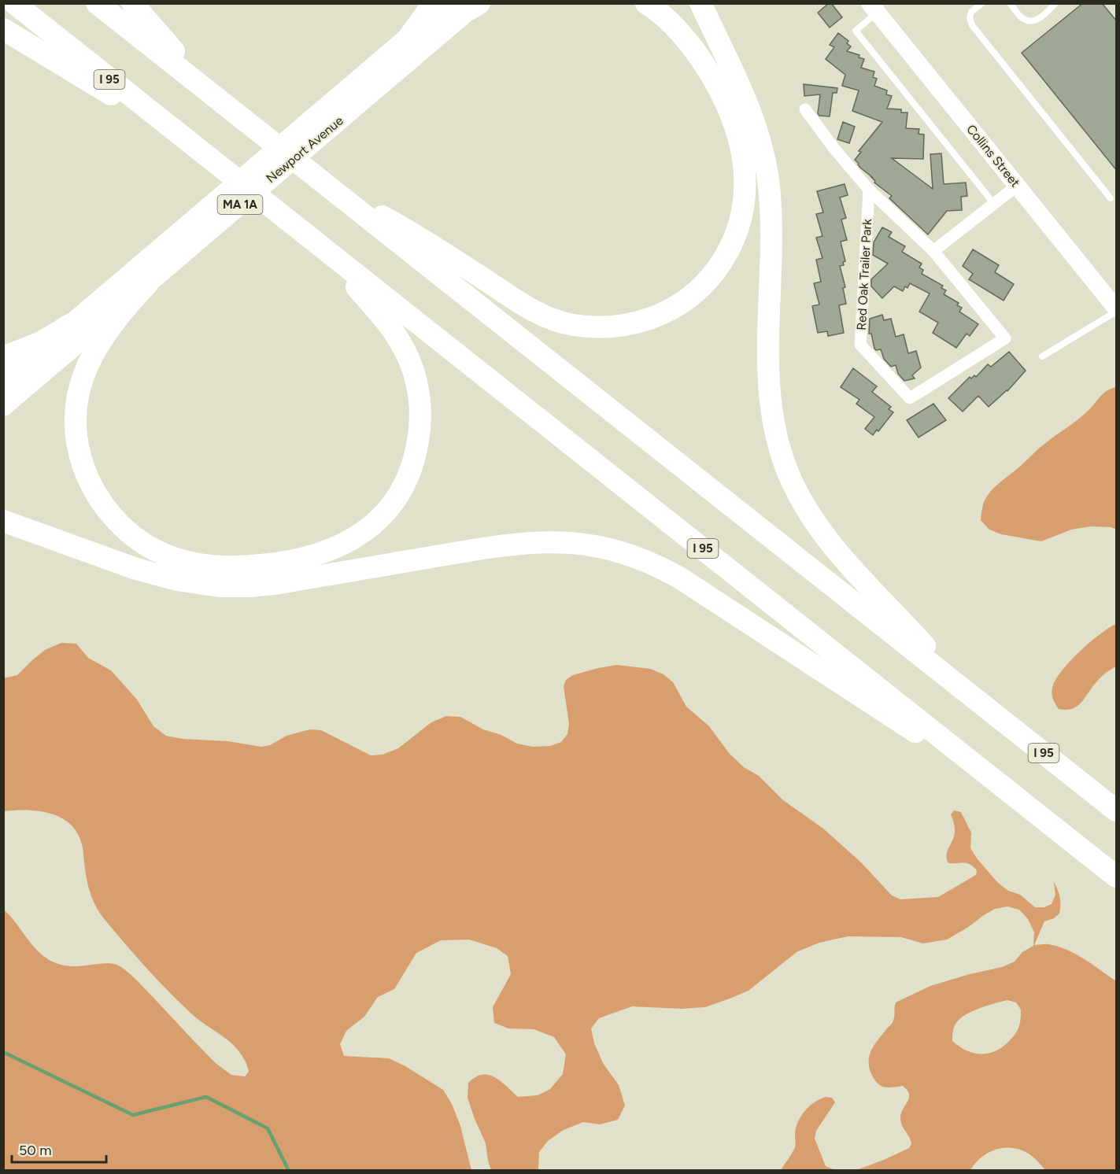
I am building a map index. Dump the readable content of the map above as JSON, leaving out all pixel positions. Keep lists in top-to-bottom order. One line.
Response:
{"streets":{"highway":["I 95"],"main road":["Newport Avenue","MA 1A"],"street":["Collins Street","Red Oak Trailer Park"]},"scale_bar":"50 m"}
